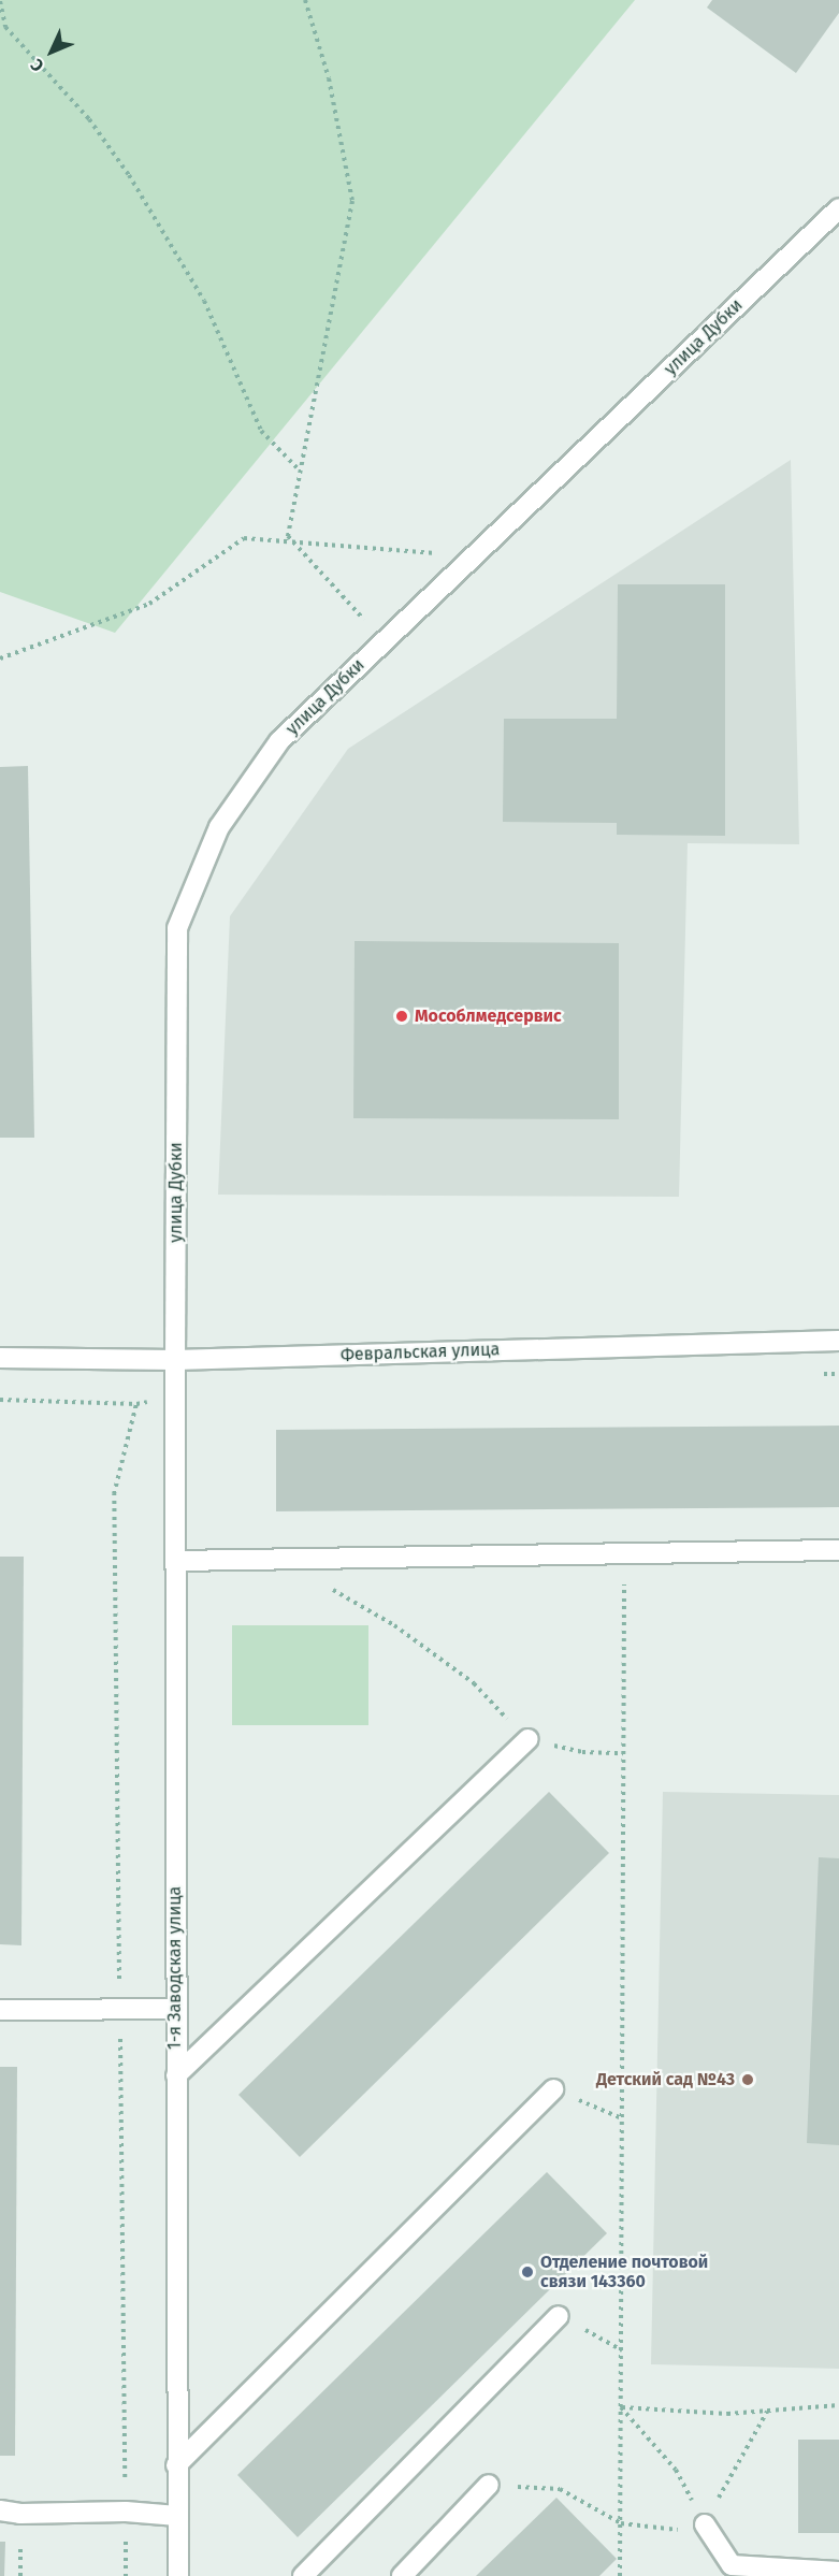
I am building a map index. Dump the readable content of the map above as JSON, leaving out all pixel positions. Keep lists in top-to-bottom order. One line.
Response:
{"streets":{"street":["улица Дубки","Февральская улица","1-я Заводская улица"]},"crossings":[["улица Дубки","Февральская улица"],["улица Дубки","1-я Заводская улица"],["Февральская улица","1-я Заводская улица"]],"places":["Мособлмедсервис","Детский сад №43","Отделение почтовой связи 143360"],"north":"bottom left"}
